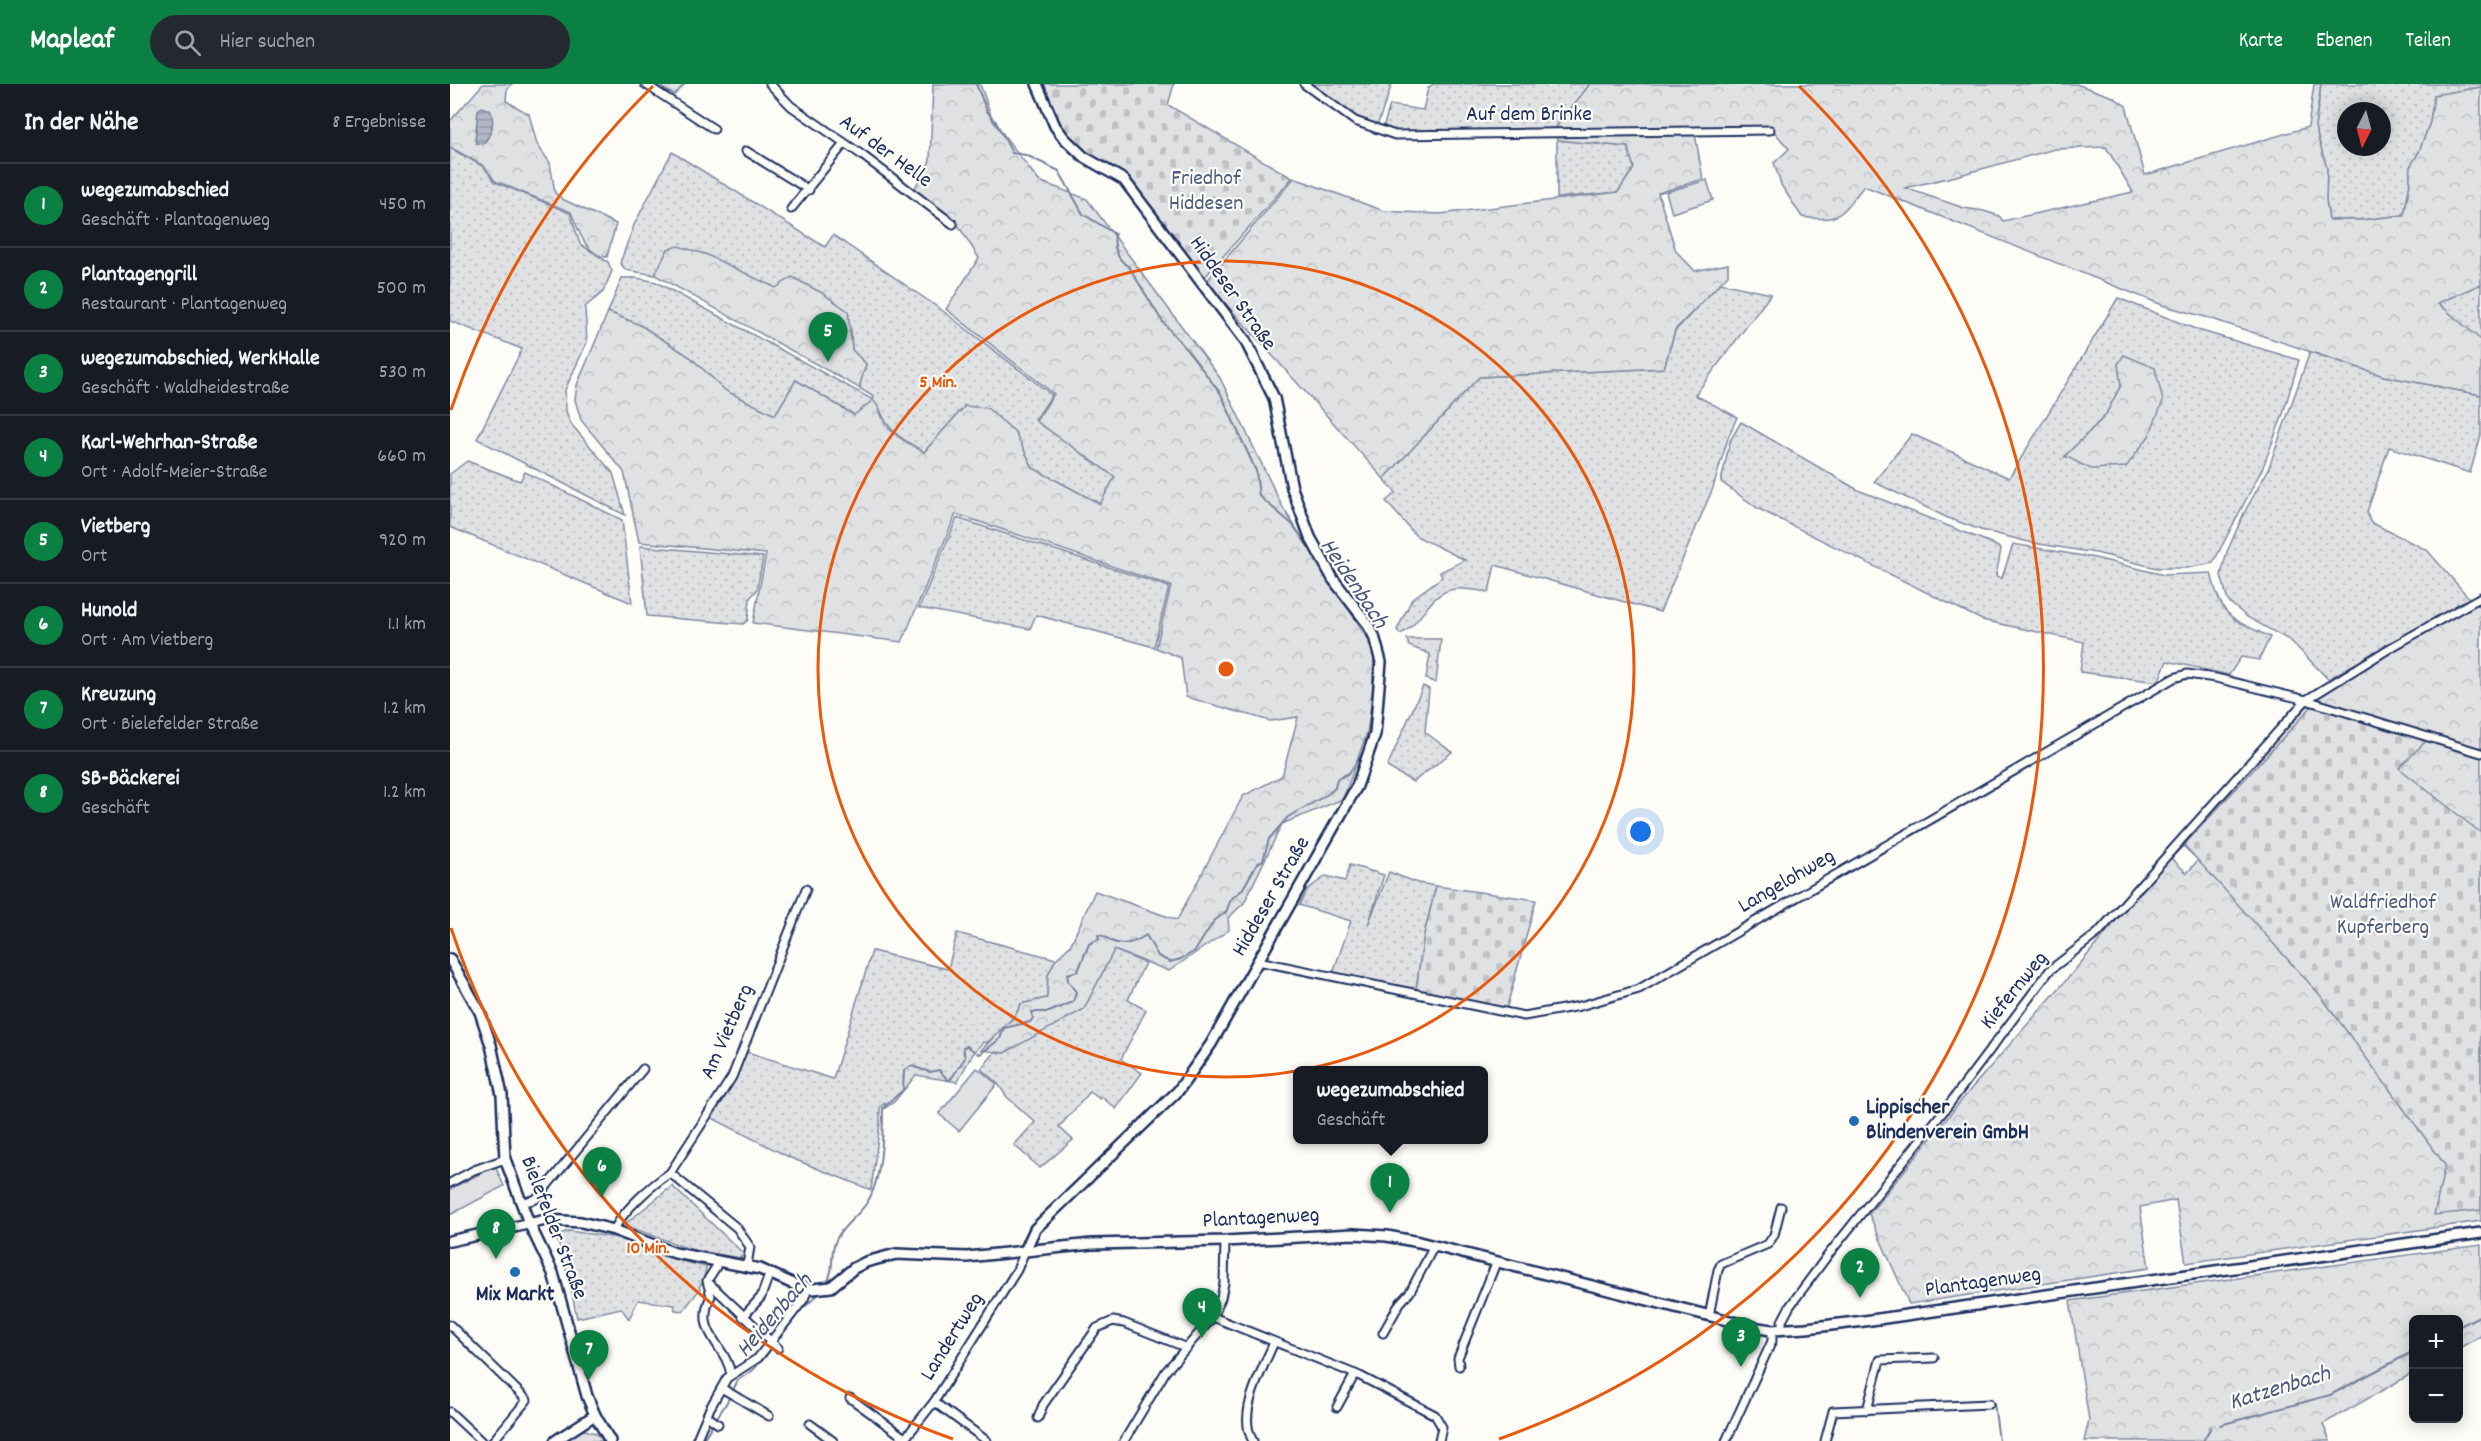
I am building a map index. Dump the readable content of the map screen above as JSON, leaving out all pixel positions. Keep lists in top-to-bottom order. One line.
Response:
{"streets":{"main road":["Hiddeser Straße","Plantagenweg","Bielefelder Straße"],"street":["Auf dem Brinke","Auf der Helle","Langelohweg","Kiefernweg","Am Vietberg","Landertweg"]},"crossings":[["Hiddeser Straße","Langelohweg"],["Hiddeser Straße","Plantagenweg"],["Hiddeser Straße","Landertweg"],["Langelohweg","Kiefernweg"],["Kiefernweg","Plantagenweg"],["Plantagenweg","Landertweg"]],"water":["Heidenbach","Katzenbach"],"parks":["Friedhof Hiddesen","Waldfriedhof Kupferberg"],"places":["Lippischer Blindenverein GmbH","Mix Markt"],"north":"bottom","page":{"header":"Mapleaf","search":"Hier suchen","nav":["Karte","Ebenen","Teilen"],"heading":["In der Nähe","8 Ergebnisse"],"list":[{"mark":"1","name":"wegezumabschied","note":"Geschäft · Plantagenweg","value":"450 m"},{"mark":"2","name":"Plantagengrill","note":"Restaurant · Plantagenweg","value":"500 m"},{"mark":"3","name":"wegezumabschied, WerkHalle","note":"Geschäft · Waldheidestraße","value":"530 m"},{"mark":"4","name":"Karl-Wehrhan-Straße","note":"Ort · Adolf-Meier-Straße","value":"660 m"},{"mark":"5","name":"Vietberg","note":"Ort","value":"920 m"},{"mark":"6","name":"Hunold","note":"Ort · Am Vietberg","value":"1.1 km"},{"mark":"7","name":"Kreuzung","note":"Ort · Bielefelder Straße","value":"1.2 km"},{"mark":"8","name":"SB-Bäckerei","note":"Geschäft","value":"1.2 km"}],"pins":["5","6","1","8","2","4","3","7"],"popup":["wegezumabschied","Geschäft"],"map_buttons":["+","−"]},"rings":["5 Min.","10 Min."]}
